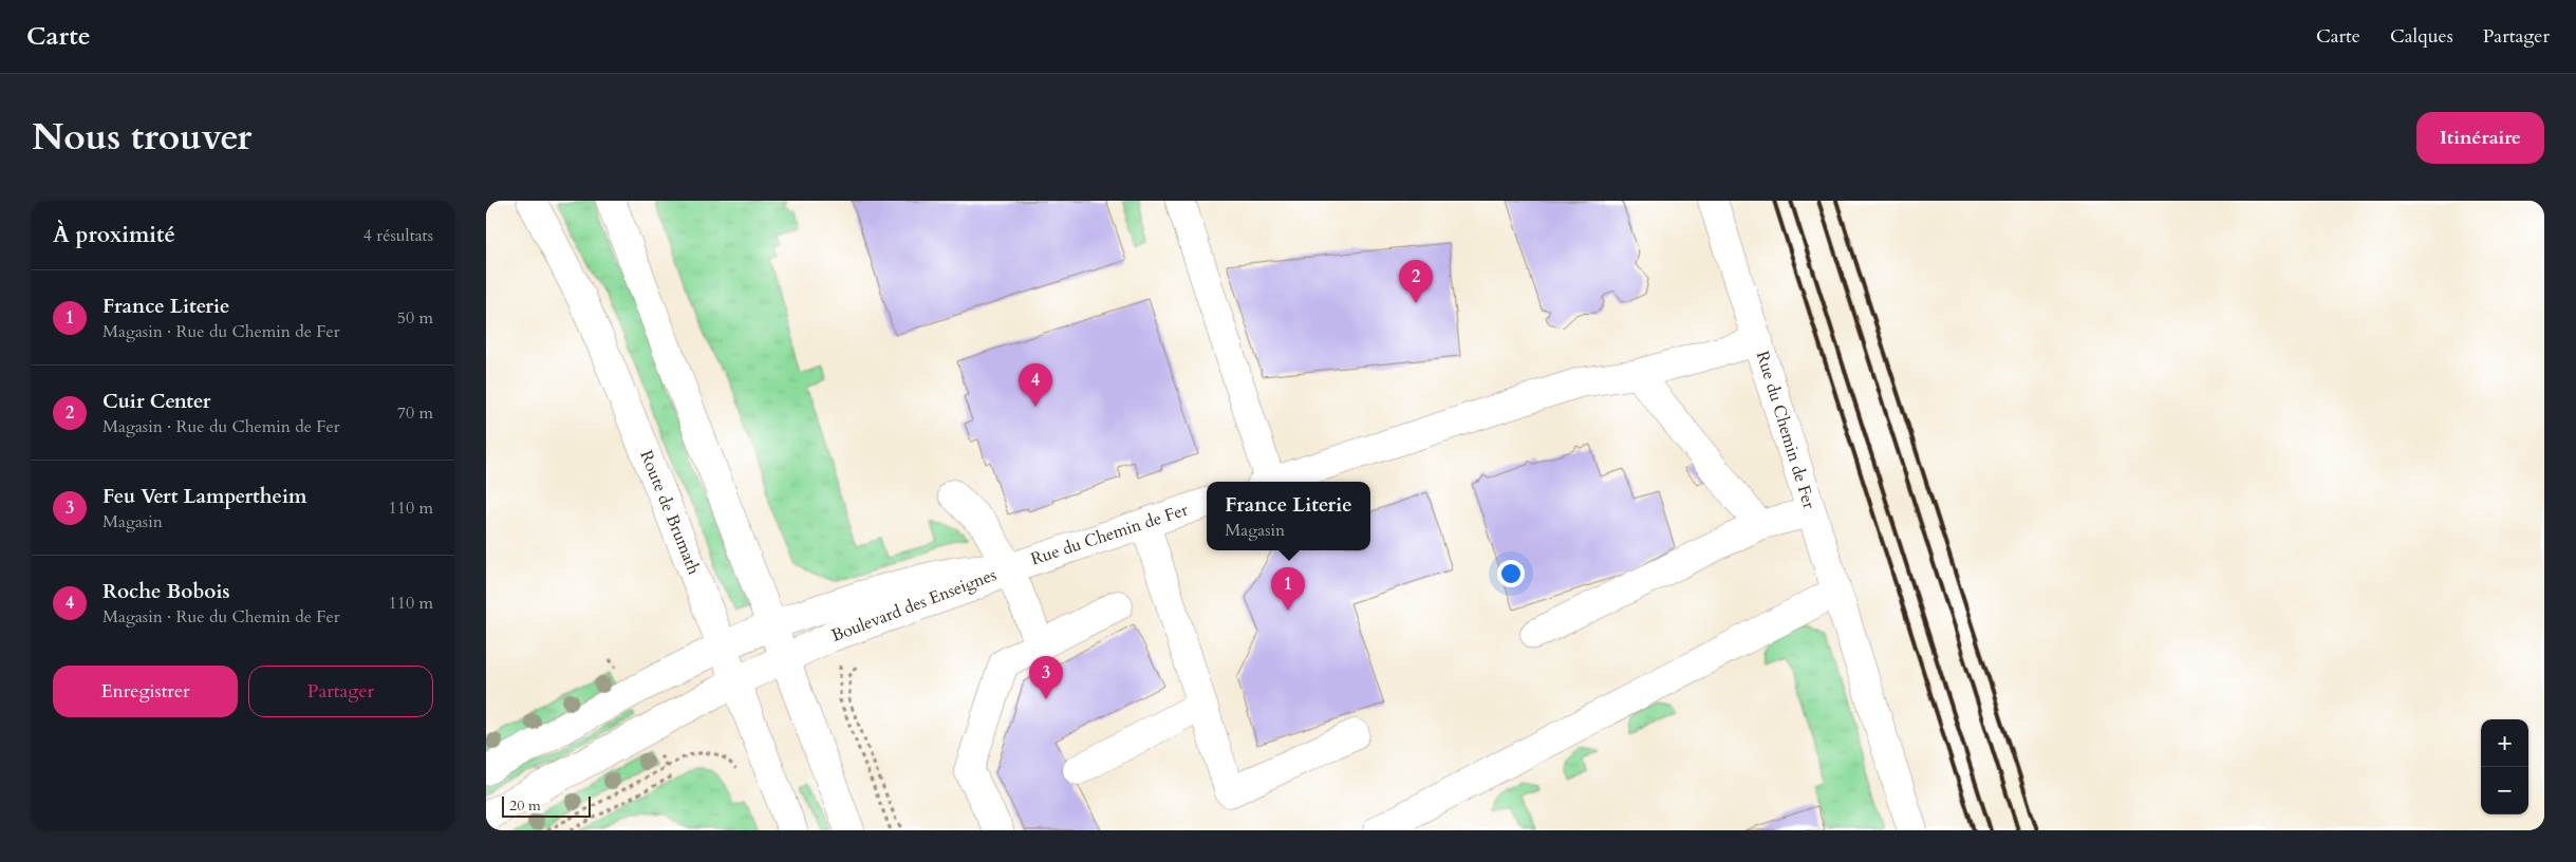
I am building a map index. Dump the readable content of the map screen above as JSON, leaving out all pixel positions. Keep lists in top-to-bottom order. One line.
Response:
{"streets":{"street":["Rue du Chemin de Fer","Route de Brumath","Boulevard des Enseignes"]},"crossings":[["Rue du Chemin de Fer","Boulevard des Enseignes"],["Route de Brumath","Boulevard des Enseignes"]],"scale_bar":"20 m","page":{"header":"Carte","nav":["Carte","Calques","Partager"],"title":"Nous trouver","buttons":["Itinéraire",["Enregistrer","Partager"]],"heading":["À proximité","4 résultats"],"pins":["2","4","1","3"],"list":[{"mark":"1","name":"France Literie","note":"Magasin · Rue du Chemin de Fer","value":"50 m"},{"mark":"2","name":"Cuir Center","note":"Magasin · Rue du Chemin de Fer","value":"70 m"},{"mark":"3","name":"Feu Vert Lampertheim","note":"Magasin","value":"110 m"},{"mark":"4","name":"Roche Bobois","note":"Magasin · Rue du Chemin de Fer","value":"110 m"}],"popup":["France Literie","Magasin"],"map_buttons":["+","−"],"scale":"20 m"}}
